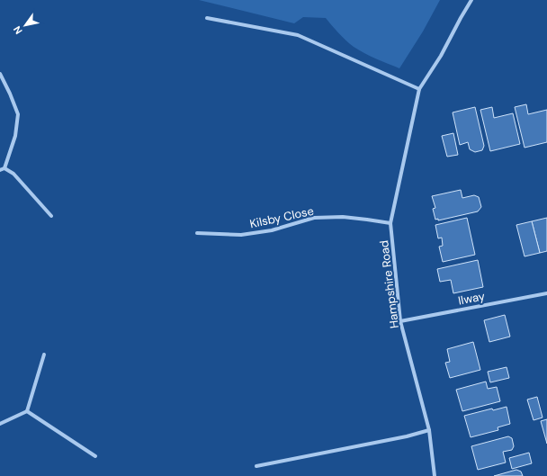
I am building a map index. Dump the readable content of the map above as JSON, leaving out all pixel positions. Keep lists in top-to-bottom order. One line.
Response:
{"streets":{"street":["Kilsby Close","Hampshire Road","Ilway"]},"crossings":[["Kilsby Close","Hampshire Road"],["Hampshire Road","Ilway"]],"north":"bottom left"}
